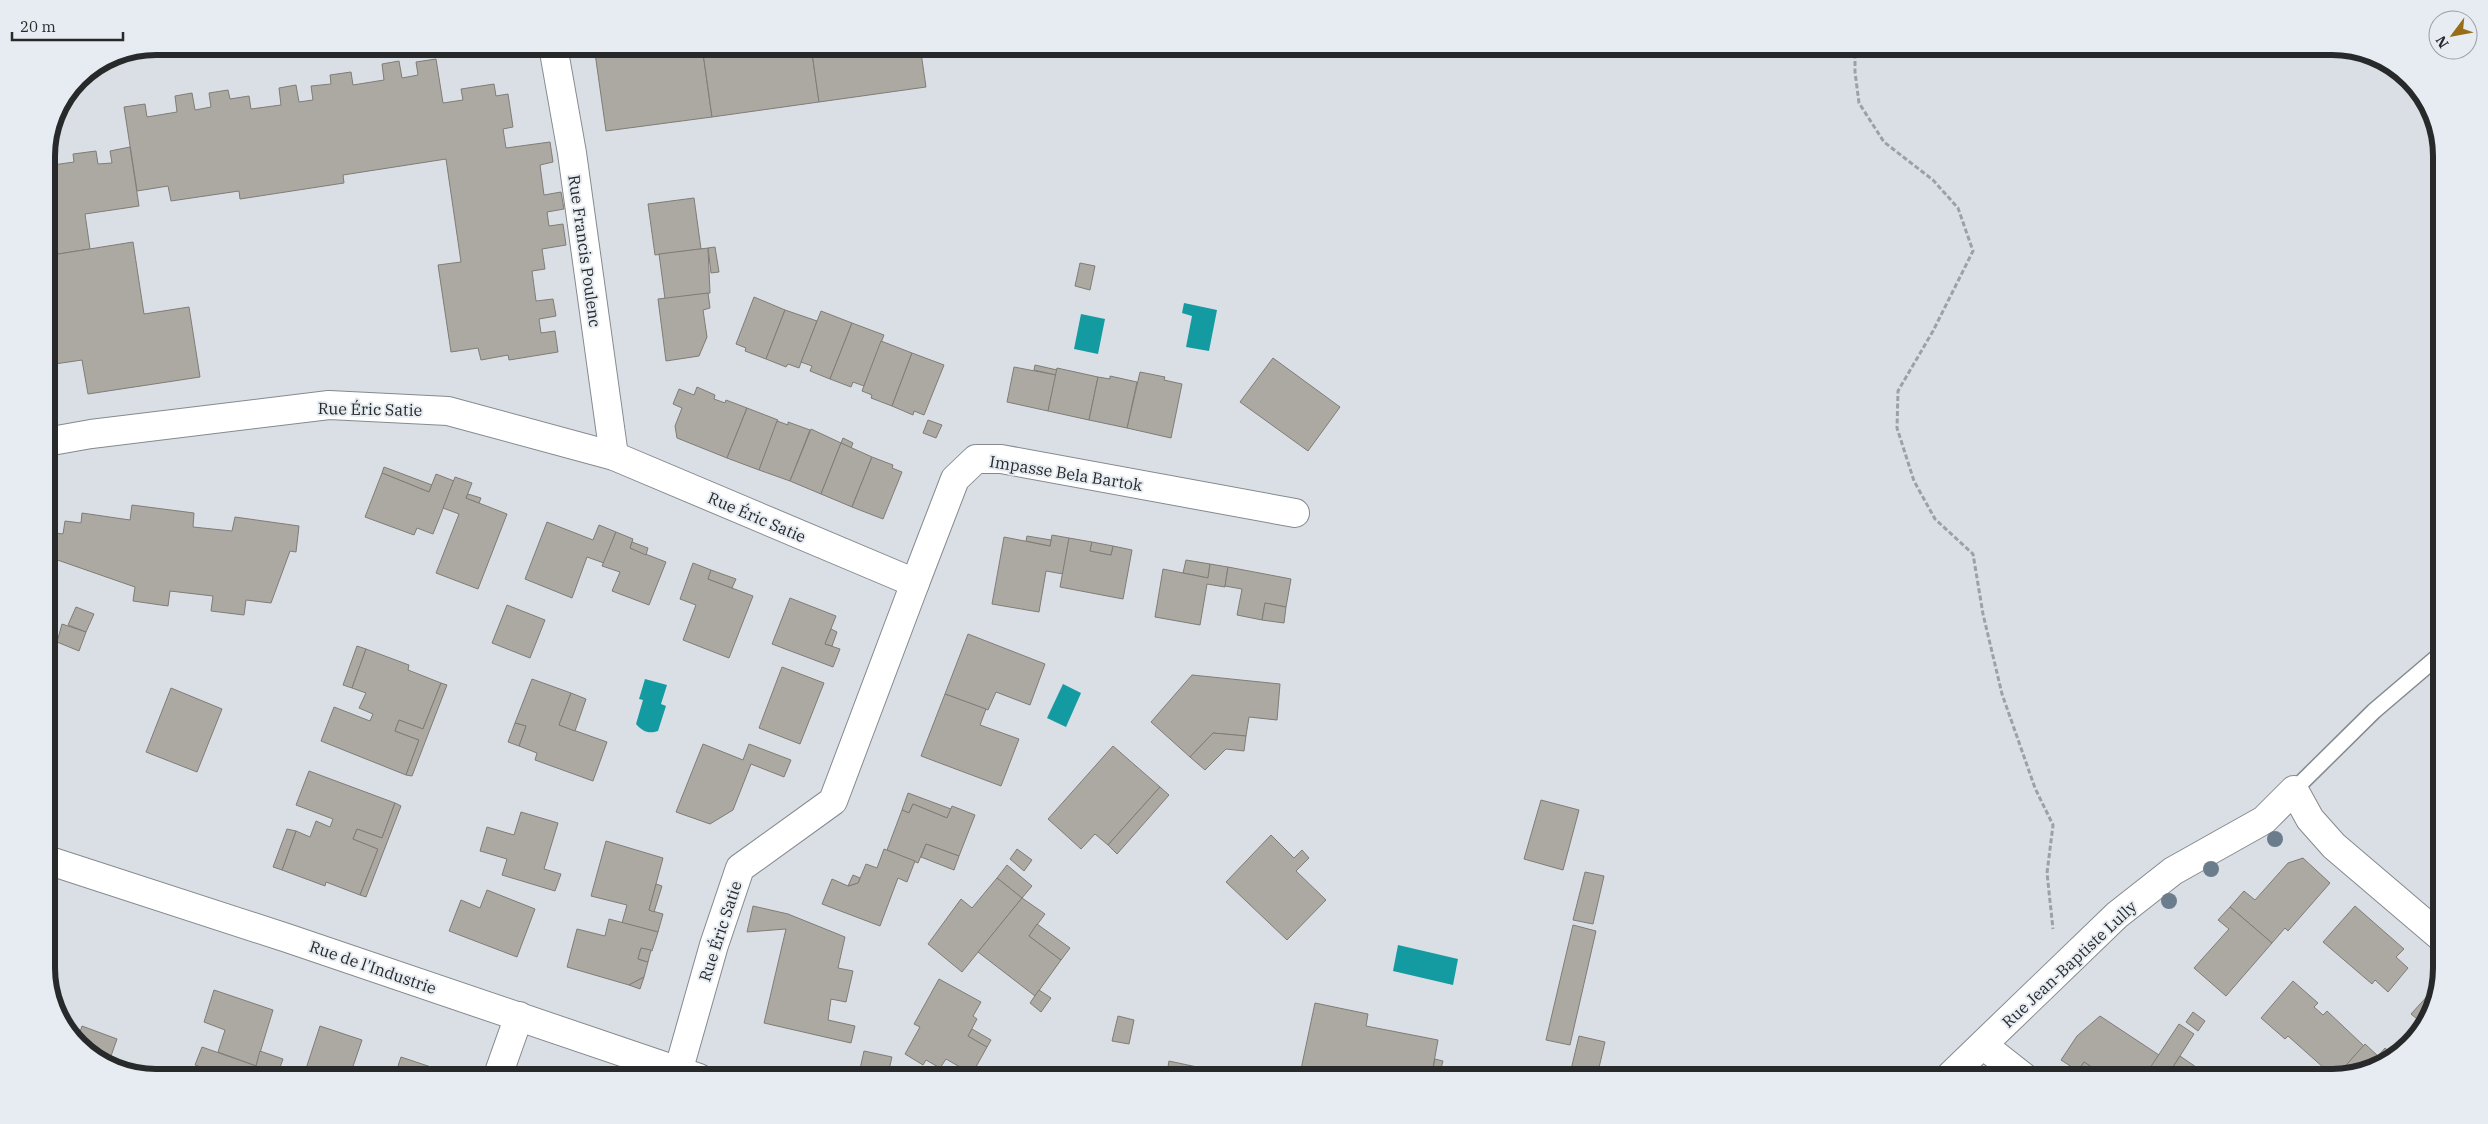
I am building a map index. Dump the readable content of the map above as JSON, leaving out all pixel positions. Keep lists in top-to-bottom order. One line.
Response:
{"streets":{"street":["Rue Francis Poulenc","Rue Éric Satie","Impasse Bela Bartok","Rue Jean-Baptiste Lully","Rue de l'Industrie"]},"crossings":[["Rue Francis Poulenc","Rue Éric Satie"],["Rue Éric Satie","Impasse Bela Bartok"]],"scale_bar":"20 m","north":"bottom left"}
